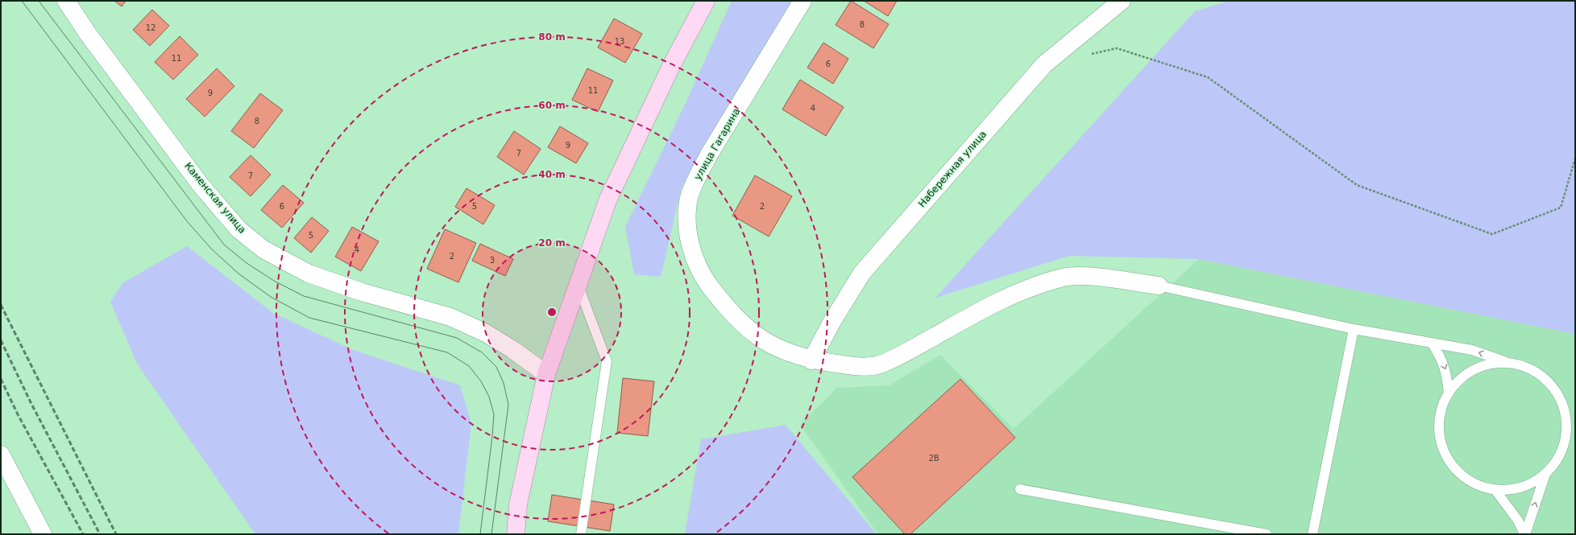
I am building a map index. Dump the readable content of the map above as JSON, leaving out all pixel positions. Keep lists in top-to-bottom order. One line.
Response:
{"streets":{"street":["улица Гагарина","Набережная улица","Каменская улица"]},"crossings":[["улица Гагарина","Набережная улица"]],"house_numbers":["8","12","13","11","6","11","9","4","8","9","7","7","6","5","2","5","4","2","3","2В"],"rings":["80 m","60 m","40 m","20 m"]}
